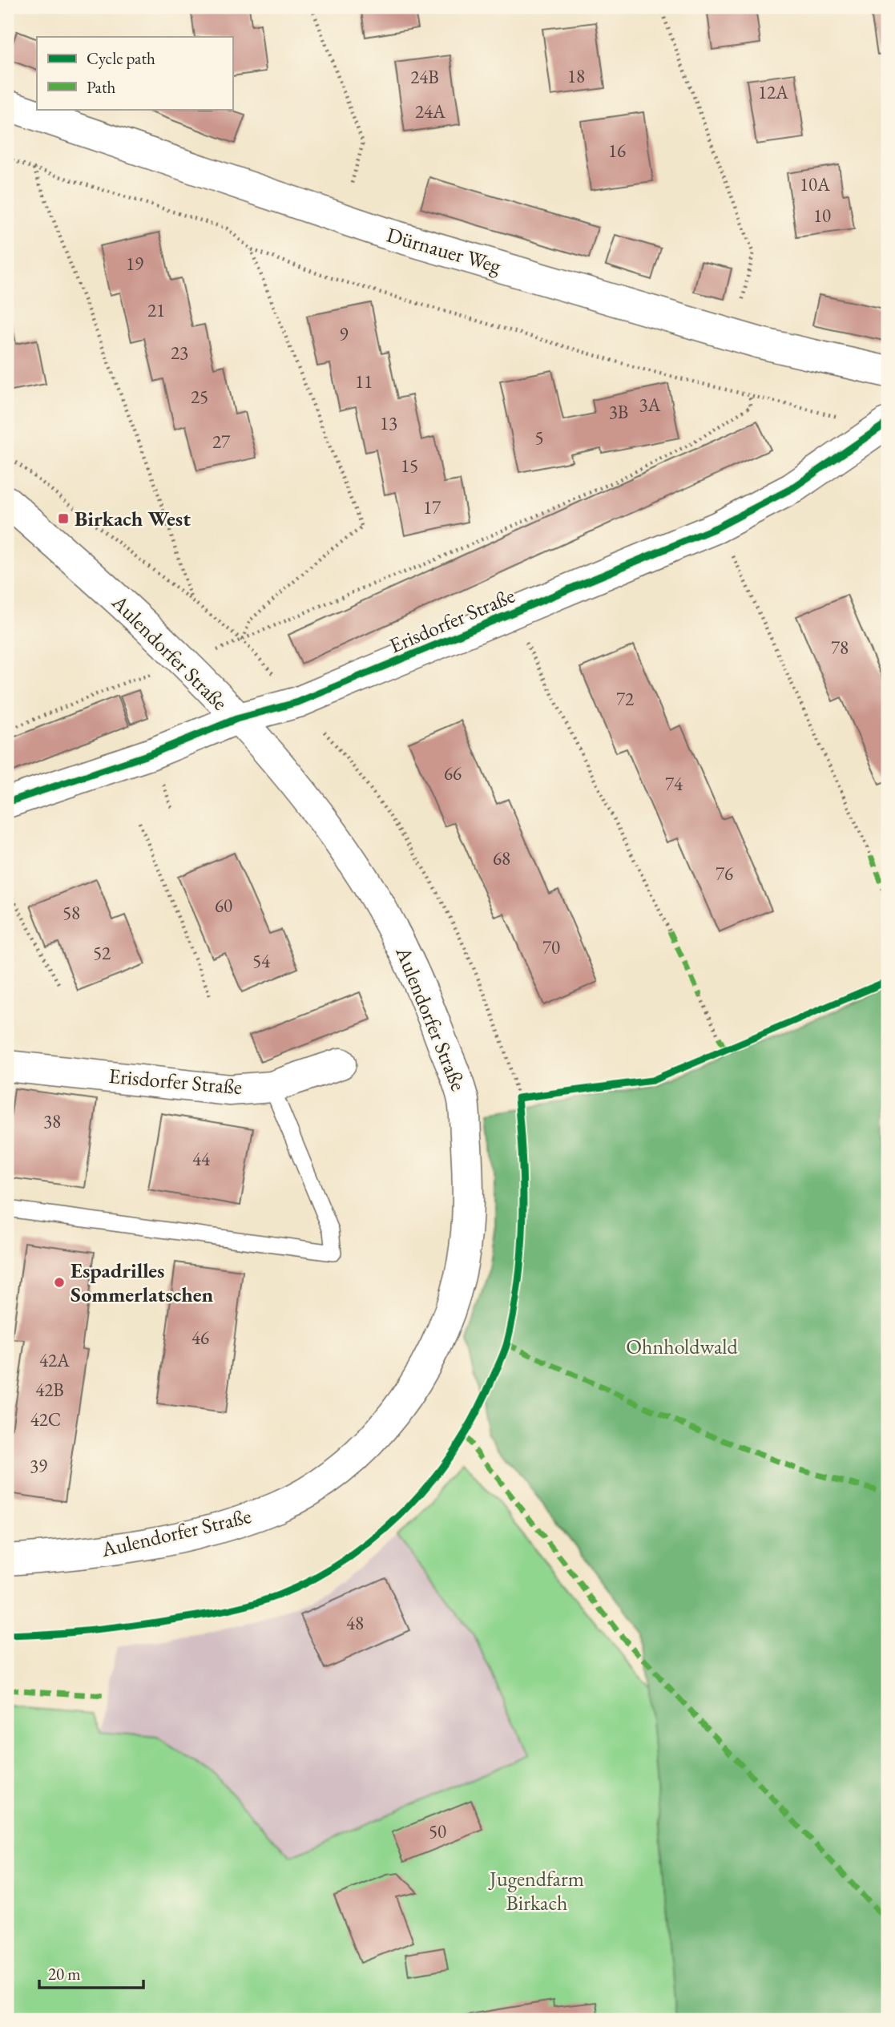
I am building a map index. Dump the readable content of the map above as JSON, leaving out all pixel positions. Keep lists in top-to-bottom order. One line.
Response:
{"streets":{"street":["Dürnauer Weg","Erisdorfer Straße","Aulendorfer Straße"]},"crossings":[["Erisdorfer Straße","Aulendorfer Straße"]],"parks":["Ohnholdwald","Jugendfarm Birkach"],"places":{"transit":["Birkach West"],"other":["Espadrilles Sommerlatschen"]},"house_numbers":["18","24B","12A","24A","16","10A","10","19","21","9","23","11","25","3A","3B","13","5","27","15","17","78","72","66","74","68","76","60","58","70","52","54","38","44","46","42A","42B","42C","39","48","50"],"legend":["Cycle path","Path"],"scale_bar":"20 m"}
